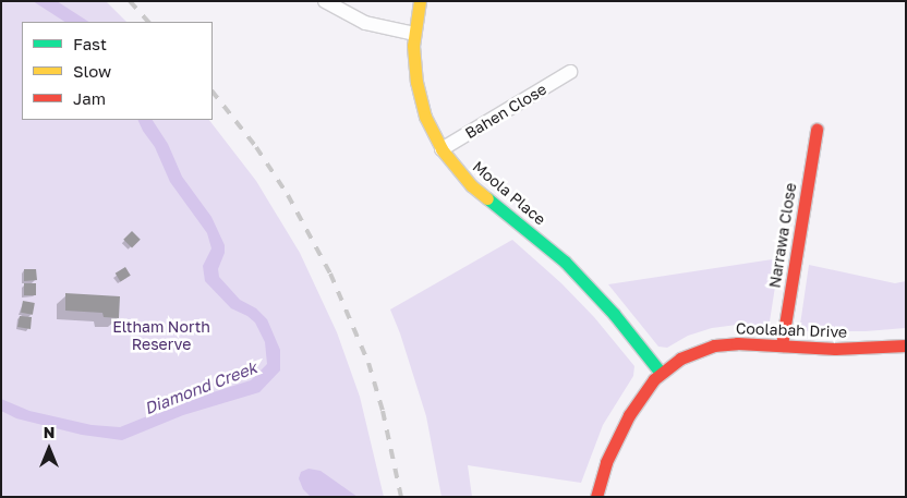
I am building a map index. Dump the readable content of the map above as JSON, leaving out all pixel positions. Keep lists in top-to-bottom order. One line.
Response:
{"streets":{"street":["Bahen Close","Moola Place","Narrawa Close","Coolabah Drive"]},"crossings":[["Bahen Close","Moola Place"],["Moola Place","Coolabah Drive"],["Narrawa Close","Coolabah Drive"]],"water":["Diamond Creek"],"parks":["Eltham North Reserve"],"legend":["Fast","Slow","Jam"],"north":"top"}
